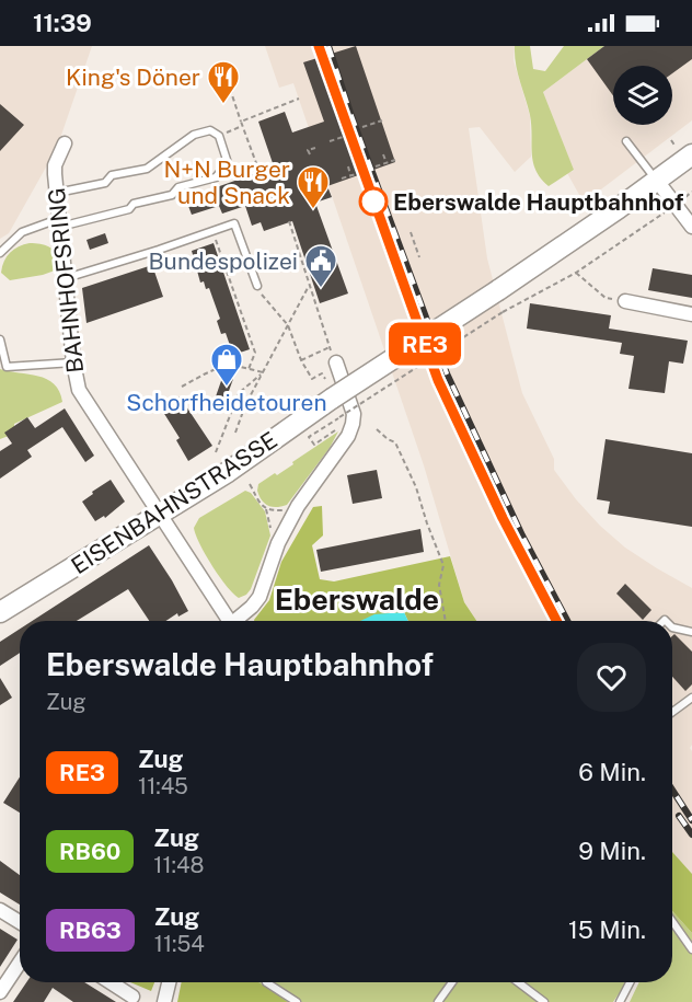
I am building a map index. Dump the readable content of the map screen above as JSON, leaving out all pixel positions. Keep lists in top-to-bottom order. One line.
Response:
{"streets":{"main road":["EISENBAHNSTRASSE"],"street":["BAHNHOFSRING"]},"crossings":[["BAHNHOFSRING","EISENBAHNSTRASSE"]],"districts":["Eberswalde"],"places":{"restaurant":["King's Döner","N+N Burger und Snack"],"other":["Eberswalde Hauptbahnhof"],"public building":["Bundespolizei"],"shop":["Schorfheidetouren"]},"page":{"status":"11:39","on_map":"RE3","heading":["Eberswalde Hauptbahnhof","Zug"],"list":[{"mark":"RE3","name":"Zug","note":"11:45","value":"6 Min."},{"mark":"RB60","name":"Zug","note":"11:48","value":"9 Min."},{"mark":"RB63","name":"Zug","note":"11:54","value":"15 Min."}]}}
